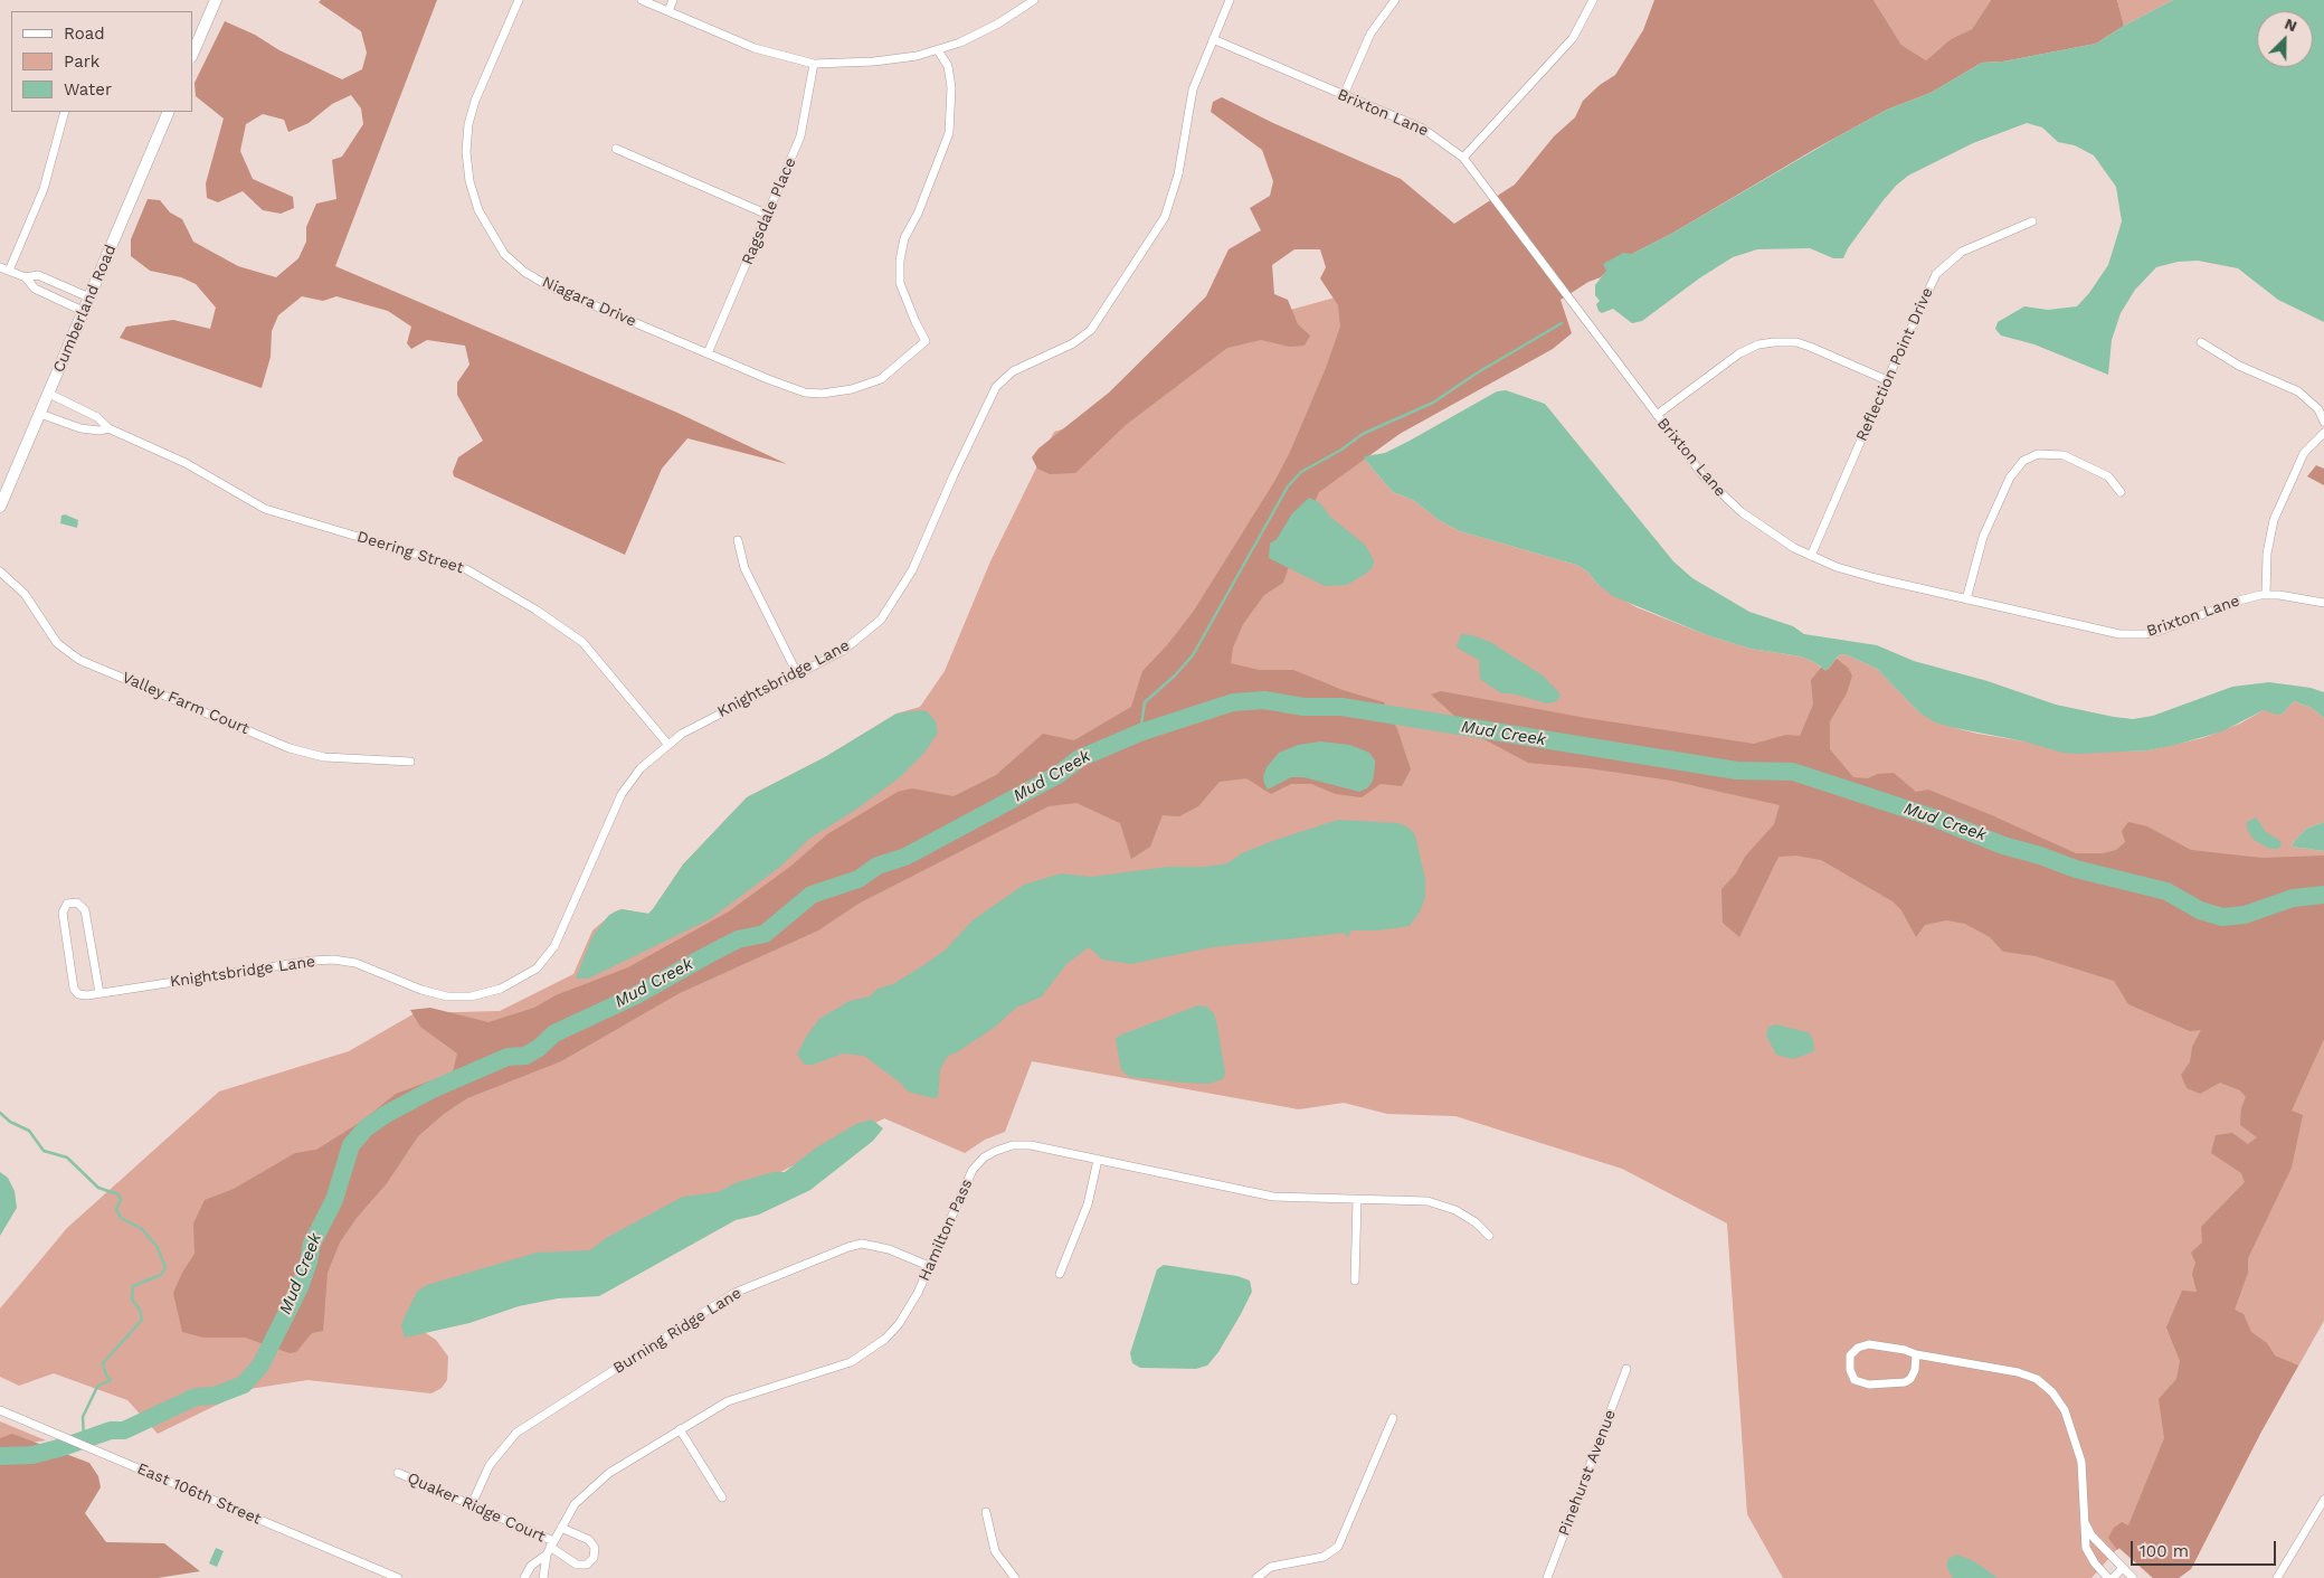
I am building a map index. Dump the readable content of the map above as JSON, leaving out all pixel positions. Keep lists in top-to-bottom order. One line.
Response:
{"streets":{"main road":["Cumberland Road"],"street":["Brixton Lane","Ragsdale Place","Niagara Drive","Reflection Point Drive","Deering Street","Knightsbridge Lane","Valley Farm Court","Hamilton Pass","Burning Ridge Lane","Pinehurst Avenue","East 106th Street","Quaker Ridge Court"]},"crossings":[["Brixton Lane","Reflection Point Drive"],["Brixton Lane","Knightsbridge Lane"],["Ragsdale Place","Niagara Drive"],["Cumberland Road","Deering Street"],["Deering Street","Knightsbridge Lane"],["Hamilton Pass","Burning Ridge Lane"],["Hamilton Pass","Quaker Ridge Court"],["Burning Ridge Lane","Quaker Ridge Court"]],"water":["Mud Creek"],"legend":["Road","Park","Water"],"scale_bar":"100 m","north":"top right"}
